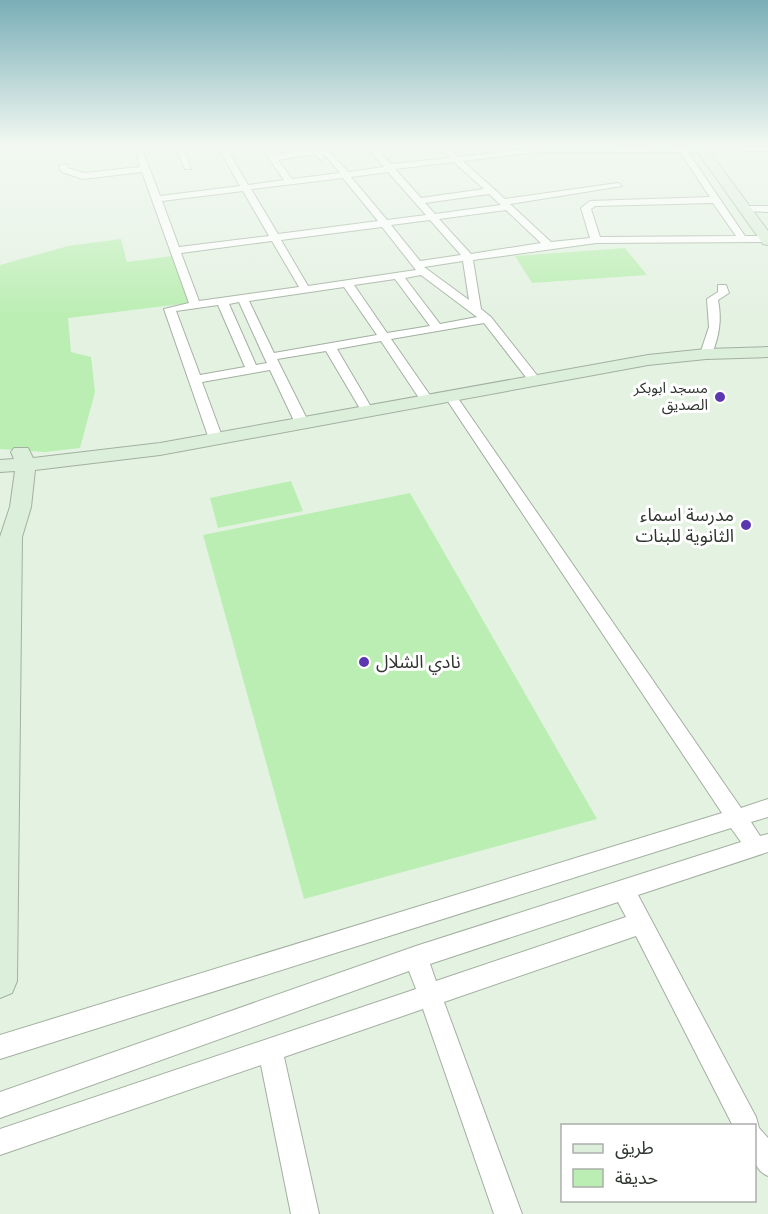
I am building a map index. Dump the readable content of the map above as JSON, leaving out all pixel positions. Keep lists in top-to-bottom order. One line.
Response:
{"places":["مسجد ابوبكر الصديق","مدرسة اسماء الثانوية للبنات","نادي الشلال"],"legend":["طريق","حديقة"]}
